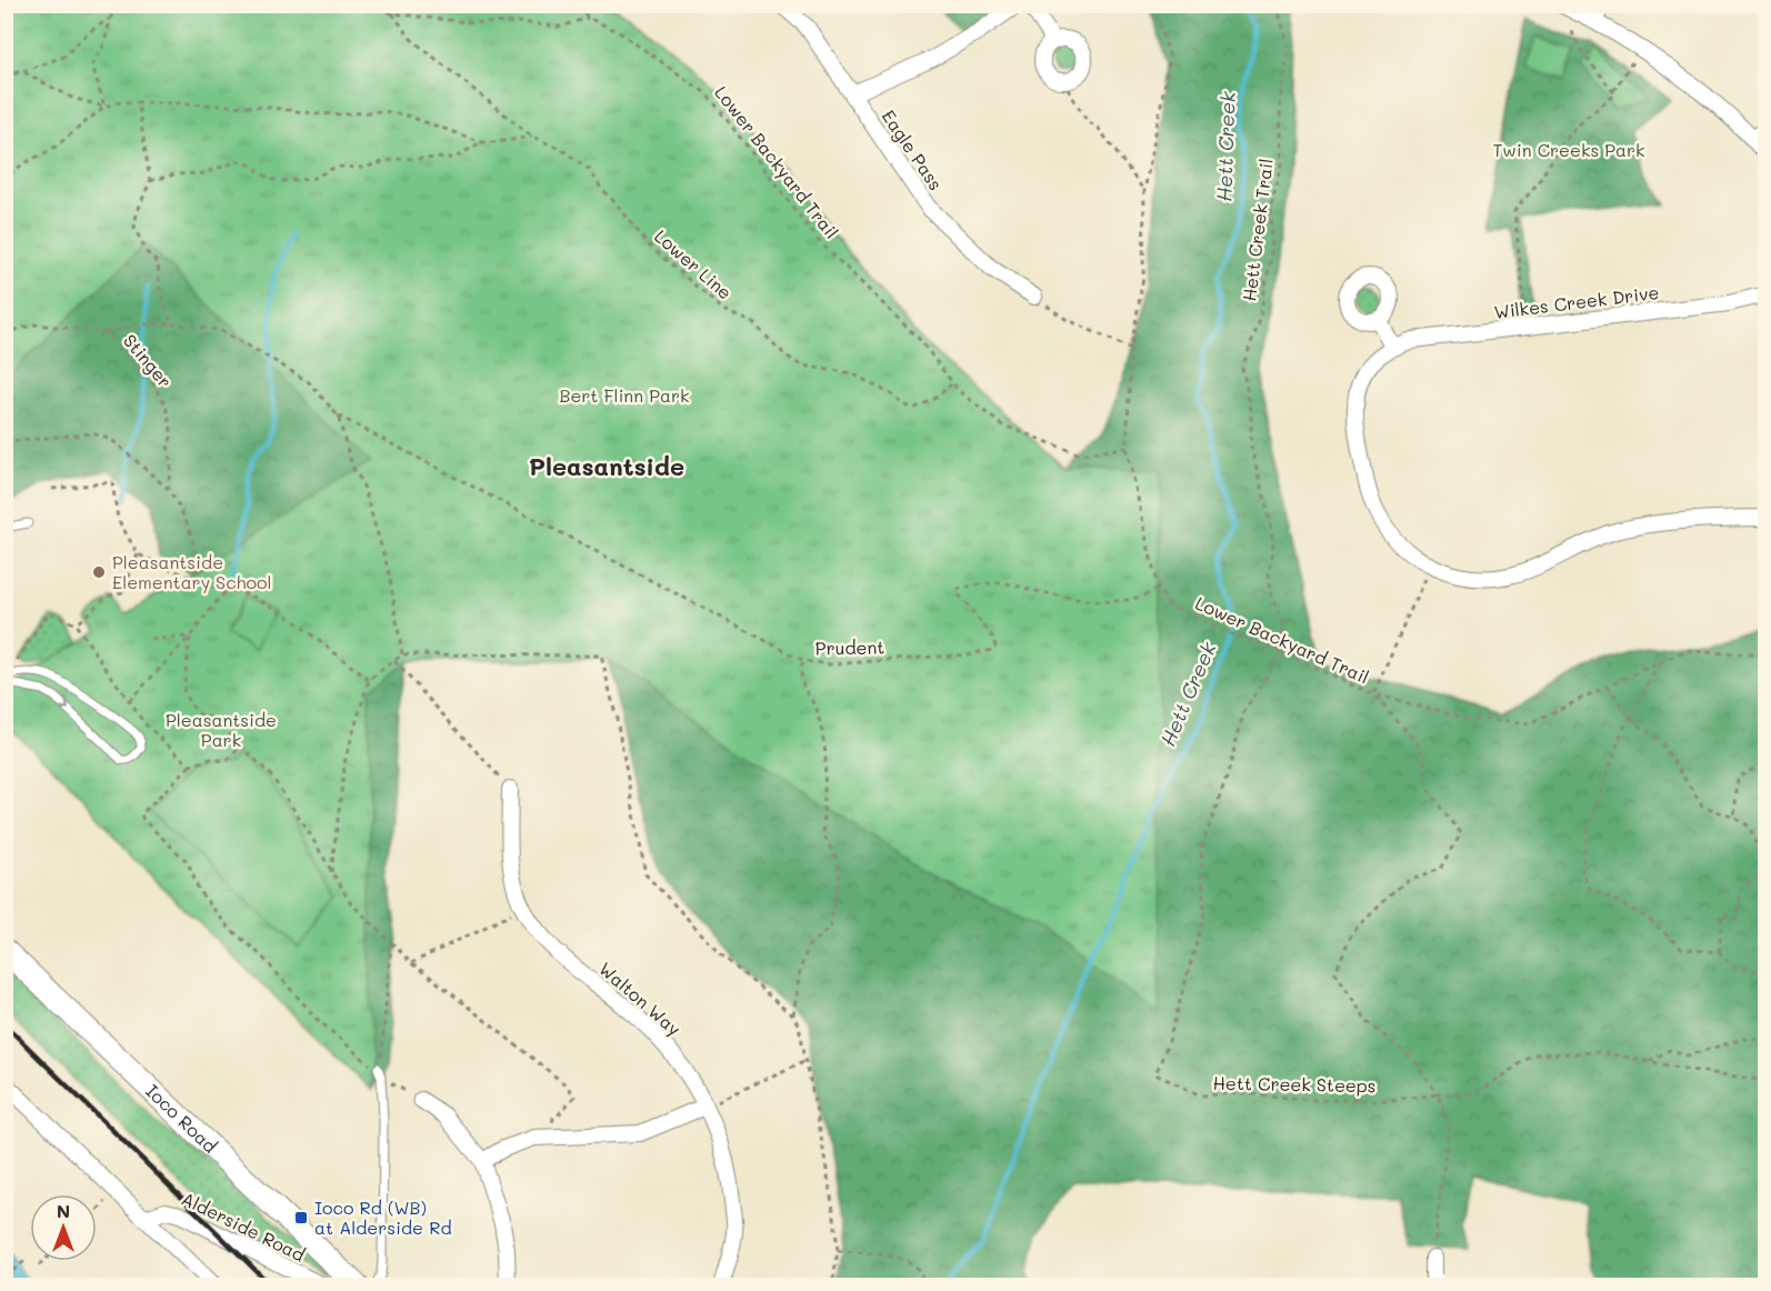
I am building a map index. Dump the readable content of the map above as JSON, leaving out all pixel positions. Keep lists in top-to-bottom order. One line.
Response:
{"streets":{"main road":["Ioco Road"],"street":["Eagle Pass","Wilkes Creek Drive","Walton Way","Alderside Road"],"path":["Lower Backyard Trail","Hett Creek Trail","Lower Line","Stinger","Prudent","Hett Creek Steeps"]},"crossings":[["Lower Backyard Trail","Hett Creek Trail"],["Lower Backyard Trail","Lower Line"],["Lower Backyard Trail","Prudent"],["Lower Backyard Trail","Hett Creek Steeps"],["Hett Creek Trail","Hett Creek Steeps"]],"districts":["Pleasantside"],"water":["Hett Creek"],"parks":["Twin Creeks Park","Bert Flinn Park","Pleasantside Park"],"places":{"other":["Pleasantside Elementary School"],"transit":["Ioco Rd (WB) at Alderside Rd"]},"north":"top"}
